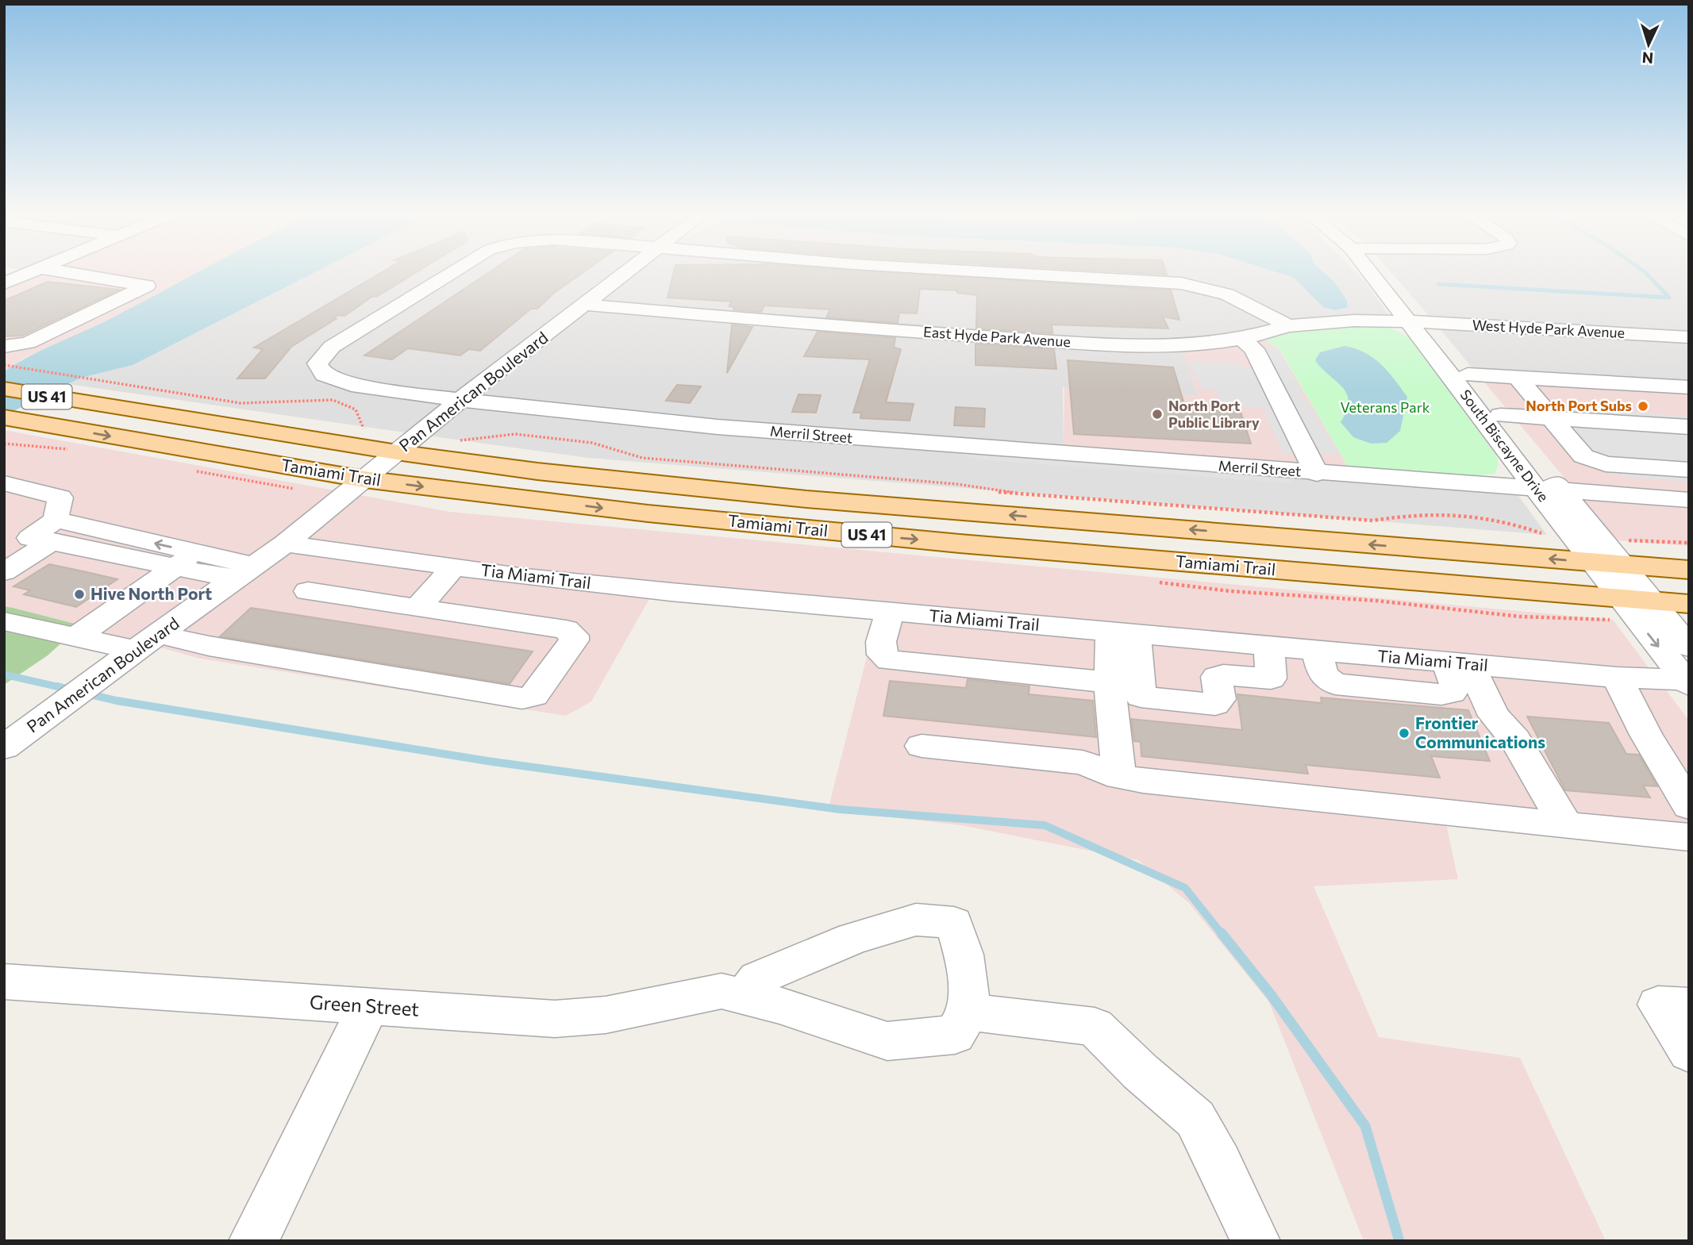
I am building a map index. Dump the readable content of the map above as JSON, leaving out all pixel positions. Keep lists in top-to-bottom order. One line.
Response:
{"streets":{"main road":["US 41","Tamiami Trail"],"street":["West Hyde Park Avenue","East Hyde Park Avenue","Pan American Boulevard","Merril Street","South Biscayne Drive","Tia Miami Trail","Green Street"]},"crossings":[["West Hyde Park Avenue","East Hyde Park Avenue"],["West Hyde Park Avenue","South Biscayne Drive"],["East Hyde Park Avenue","Pan American Boulevard"],["East Hyde Park Avenue","South Biscayne Drive"],["Pan American Boulevard","Merril Street"],["Pan American Boulevard","Tamiami Trail"],["Pan American Boulevard","Tia Miami Trail"],["Merril Street","South Biscayne Drive"],["South Biscayne Drive","Tamiami Trail"],["South Biscayne Drive","Tia Miami Trail"]],"parks":["Veterans Park"],"places":["North Port Subs","North Port Public Library","Hive North Port","Frontier Communications"],"north":"bottom"}
